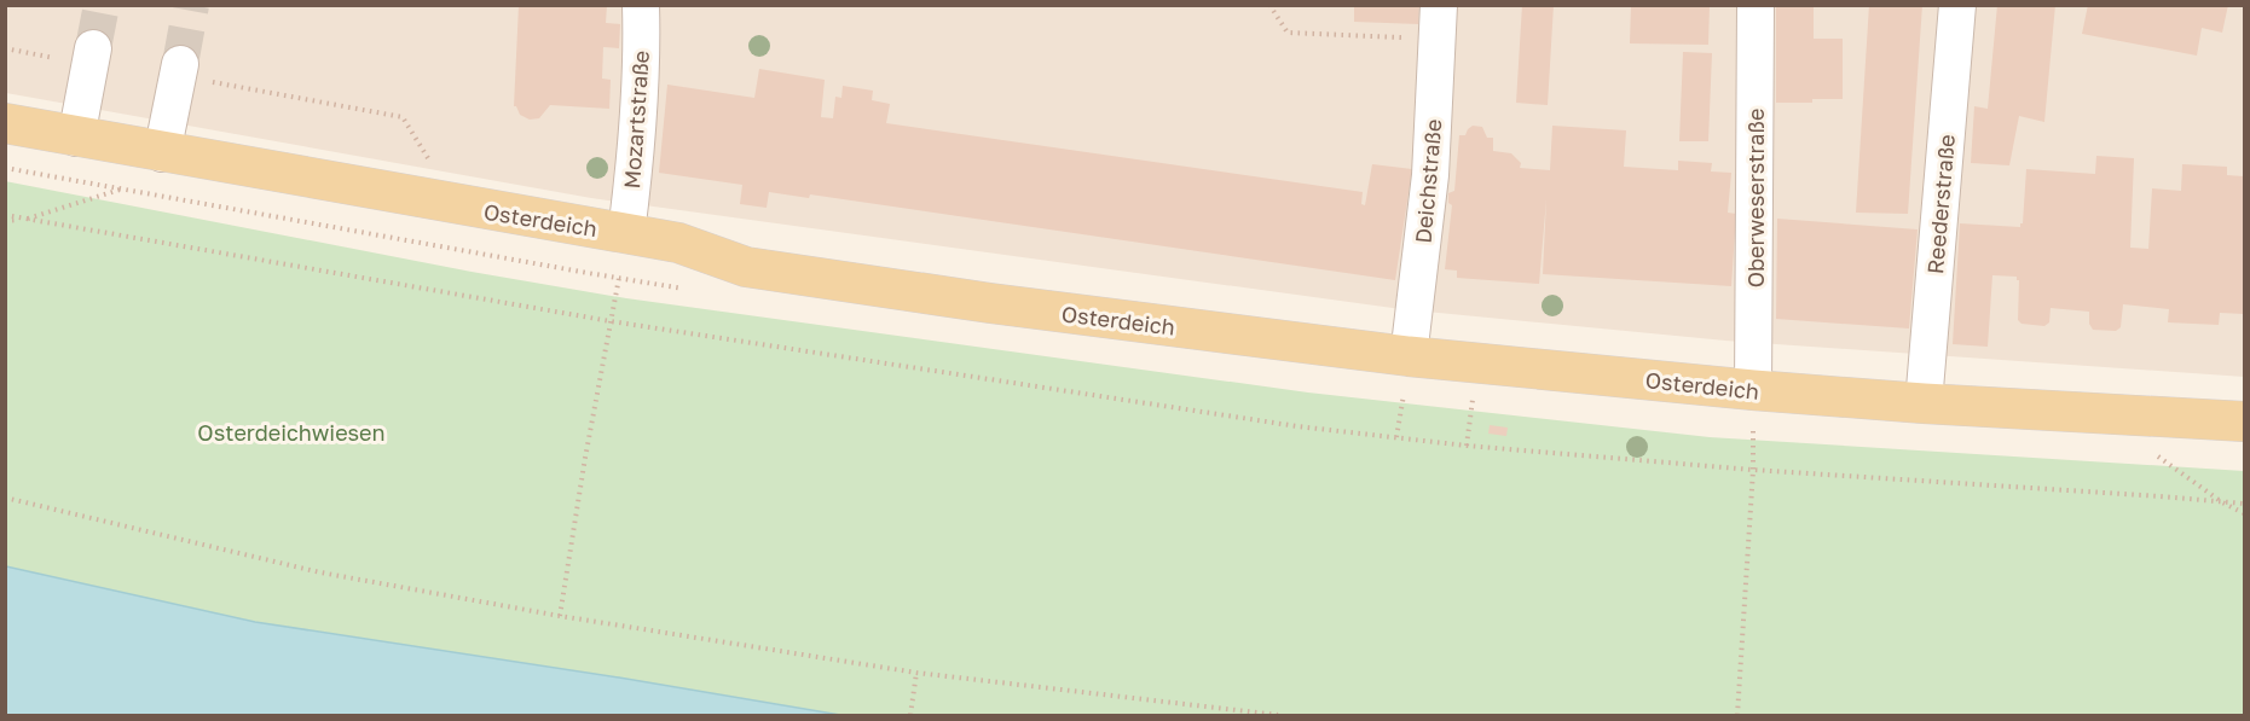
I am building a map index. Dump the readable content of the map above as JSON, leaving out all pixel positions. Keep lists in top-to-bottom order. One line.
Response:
{"streets":{"main road":["Osterdeich"],"street":["Mozartstraße","Deichstraße","Oberweserstraße","Reederstraße"]},"crossings":[["Mozartstraße","Osterdeich"],["Deichstraße","Osterdeich"],["Oberweserstraße","Osterdeich"],["Reederstraße","Osterdeich"]],"parks":["Osterdeichwiesen"]}
